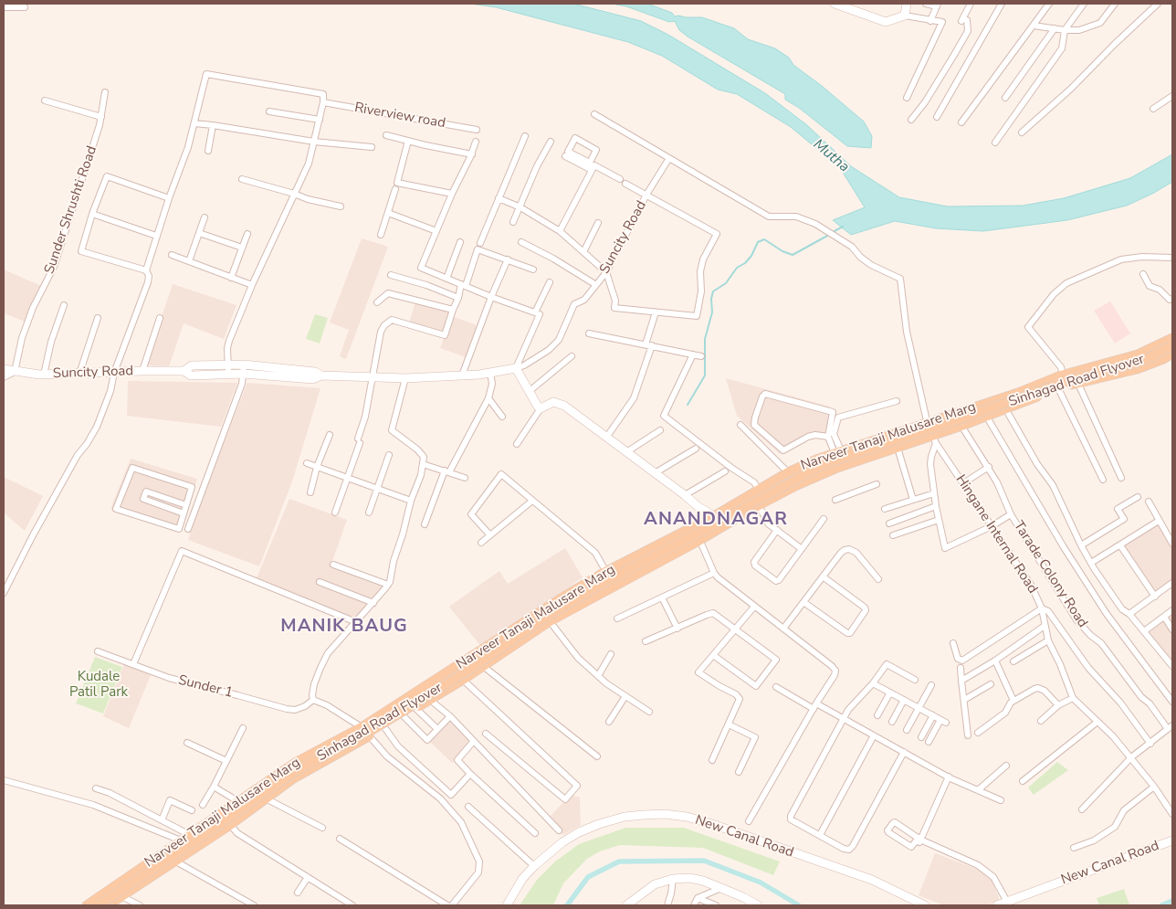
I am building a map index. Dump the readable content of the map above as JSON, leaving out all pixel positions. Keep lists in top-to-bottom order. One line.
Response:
{"streets":{"main road":["Sinhagad Road Flyover","Narveer Tanaji Malusare Marg"],"street":["Riverview road","Sunder Shrushti Road","Suncity Road","Hingane Internal Road","Tarade Colony Road","Sunder 1","New Canal Road"]},"crossings":[["Sunder Shrushti Road","Suncity Road"],["Suncity Road","Hingane Internal Road"],["Sinhagad Road Flyover","Narveer Tanaji Malusare Marg"],["Narveer Tanaji Malusare Marg","Hingane Internal Road"],["Hingane Internal Road","Tarade Colony Road"]],"districts":["ANANDNAGAR","MANIK BAUG"],"water":["Mutha"],"parks":["Kudale Patil Park"]}
